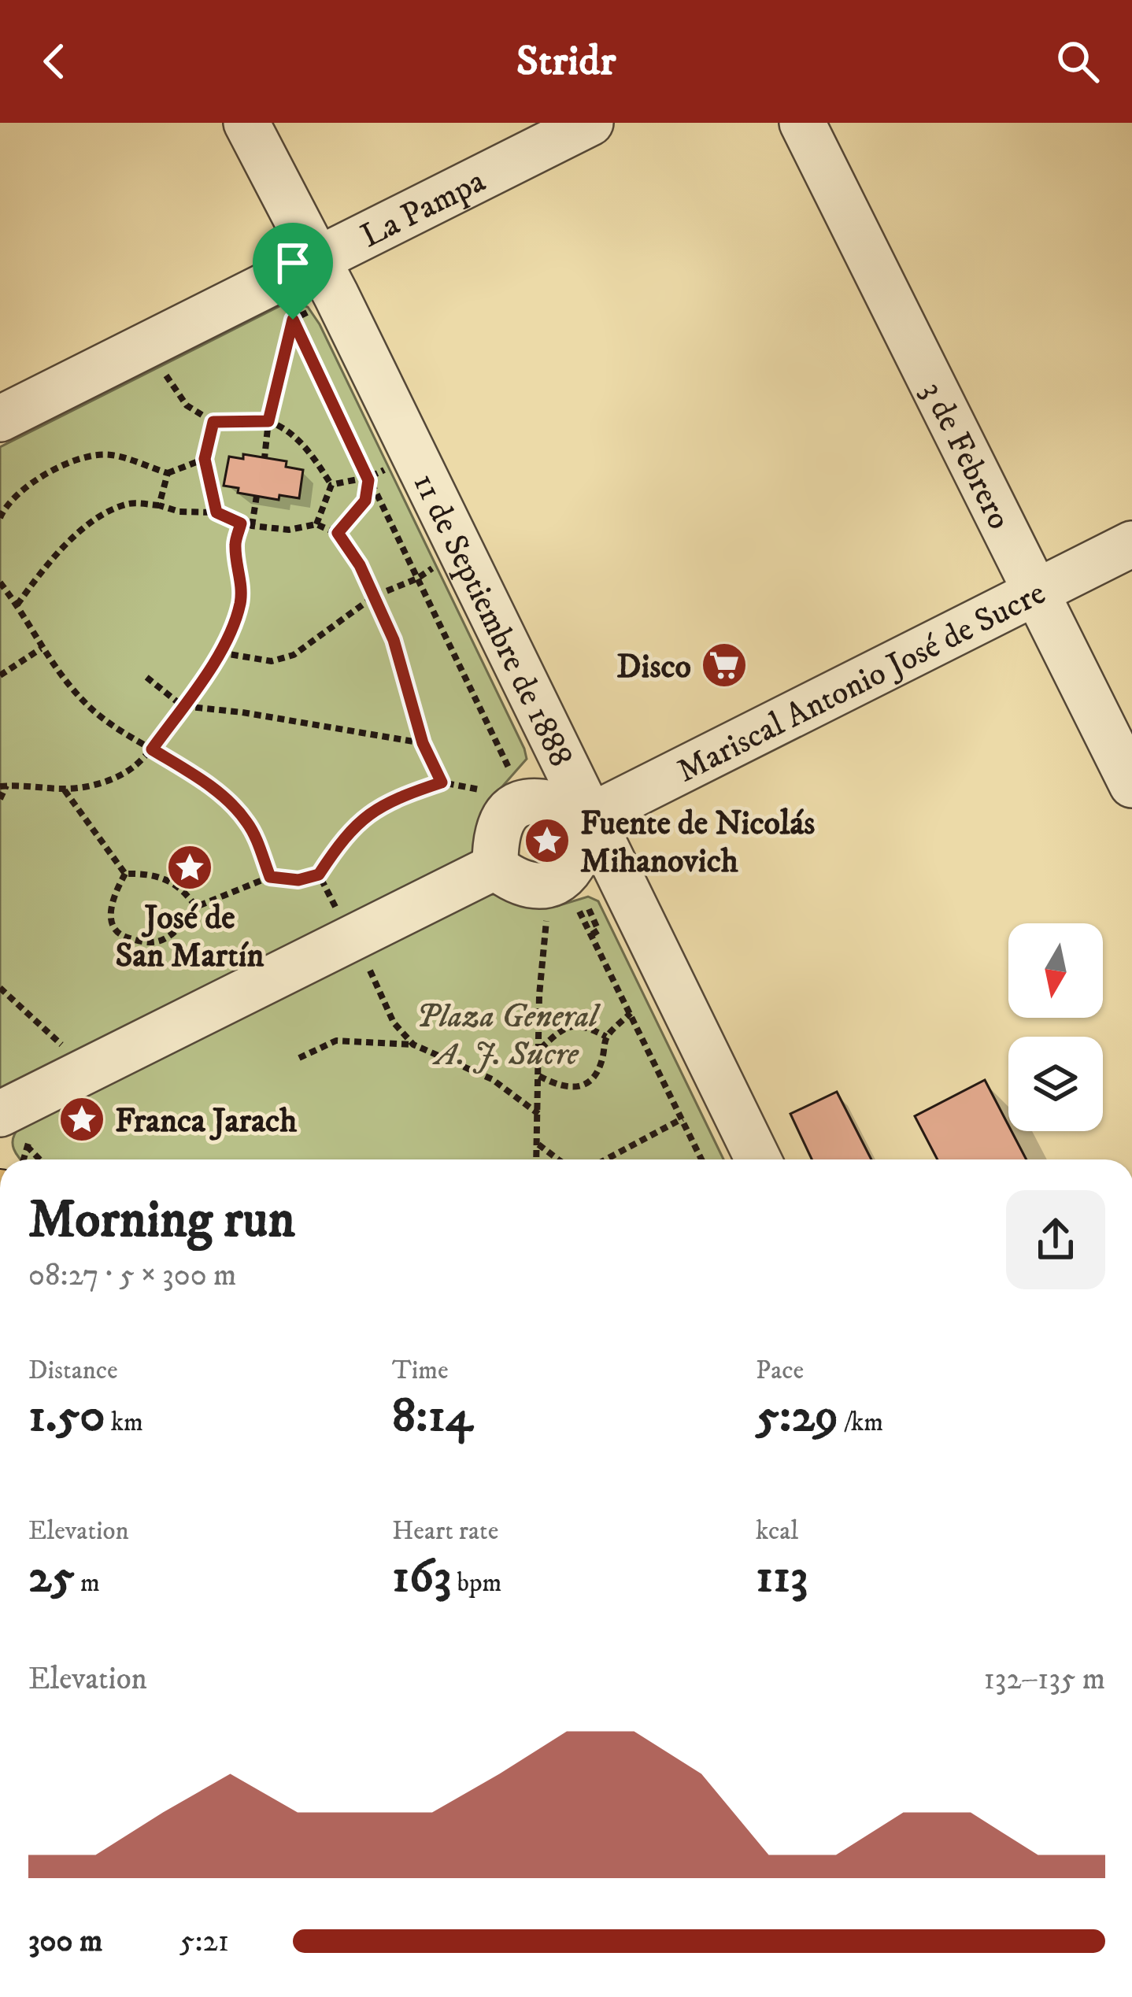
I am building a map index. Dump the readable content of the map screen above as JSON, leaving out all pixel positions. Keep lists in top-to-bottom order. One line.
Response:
{"streets":{"street":["La Pampa","3 de Febrero","11 de Septiembre de 1888","Mariscal Antonio José de Sucre"]},"crossings":[["La Pampa","11 de Septiembre de 1888"],["3 de Febrero","Mariscal Antonio José de Sucre"],["11 de Septiembre de 1888","Mariscal Antonio José de Sucre"]],"parks":["Plaza General A. J. Sucre"],"places":{"supermarket":["Disco"],"place":["Fuente de Nicolás Mihanovich","José de San Martín","Franca Jarach"]},"north":"bottom","page":{"header":"Stridr","heading":["Morning run","08:27 · 5 × 300 m"],"stats":[["Distance","1.50 km"],["Time","8:14"],["Pace","5:29 /km"],["Elevation","25 m"],["Heart rate","163 bpm"],["kcal","113"]],"chart":["Elevation","132–135 m"],"list":[{"name":"300 m","note":"5:21"}]}}
